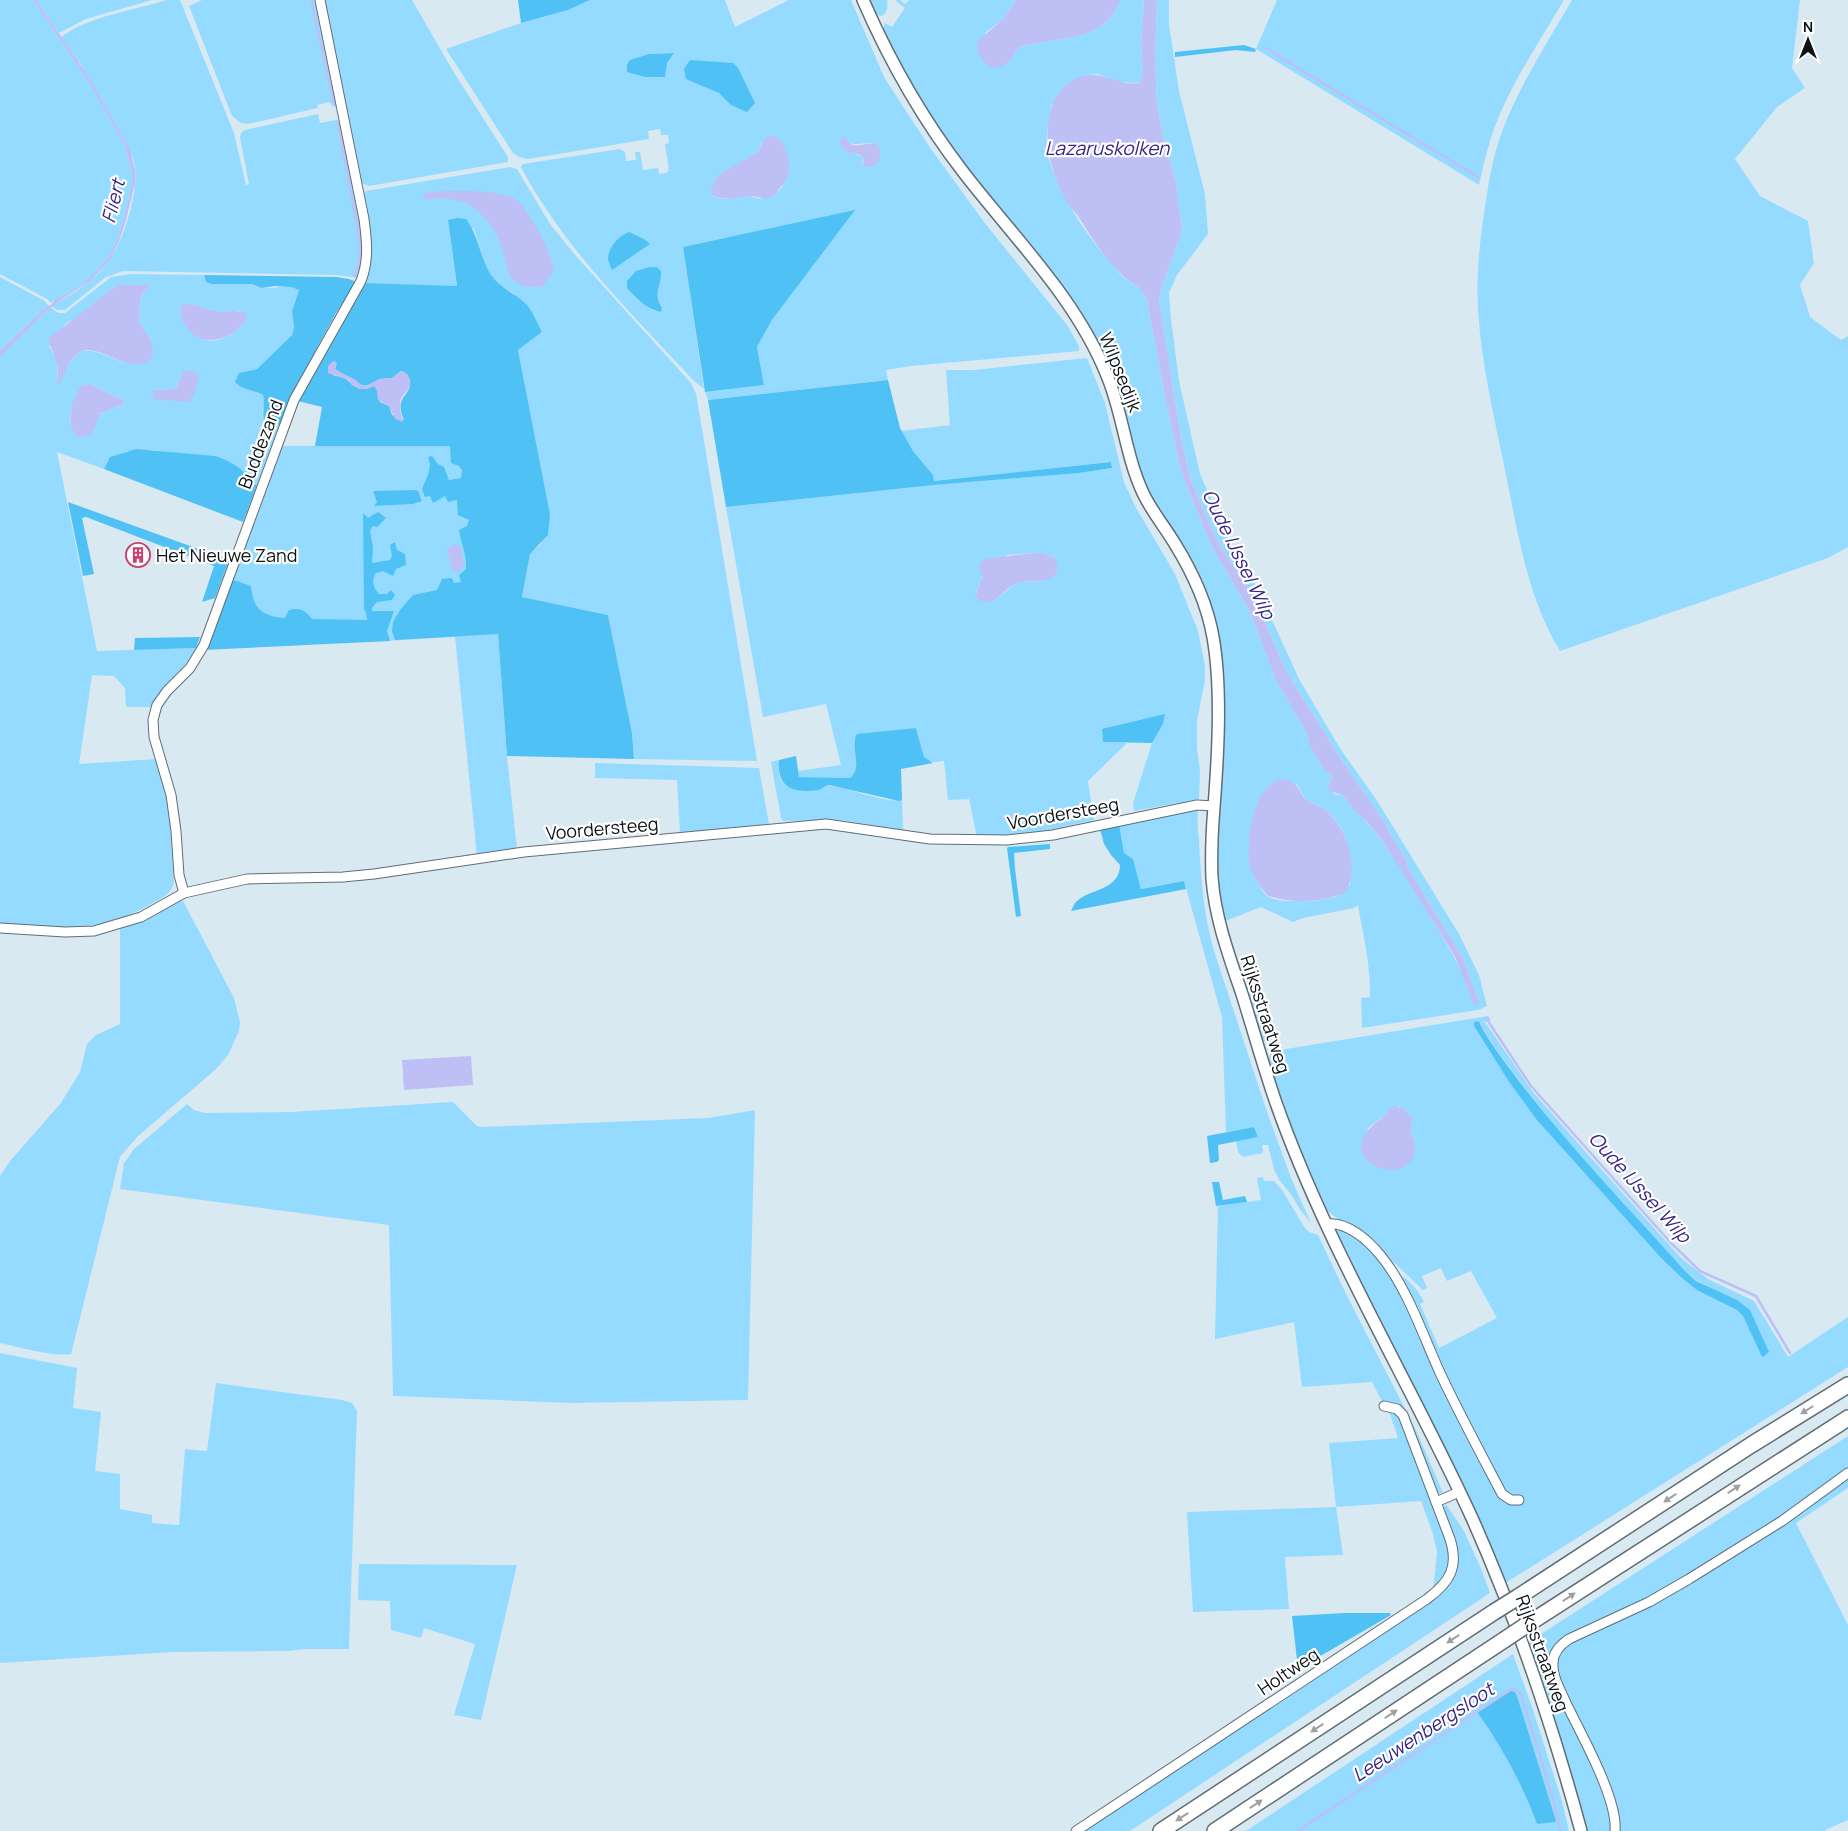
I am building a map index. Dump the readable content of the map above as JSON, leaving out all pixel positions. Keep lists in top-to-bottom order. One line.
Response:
{"streets":{"main road":["Wilpsedijk","Rijksstraatweg"],"street":["Buddezand","Voordersteeg","Holtweg"]},"crossings":[["Wilpsedijk","Voordersteeg"],["Wilpsedijk","Rijksstraatweg"],["Buddezand","Voordersteeg"],["Voordersteeg","Rijksstraatweg"]],"water":["Lazaruskolken","Fliert","Oude IJssel Wilp","Leeuwenbergsloot"],"places":{"building":["Het Nieuwe Zand"]},"north":"top"}
